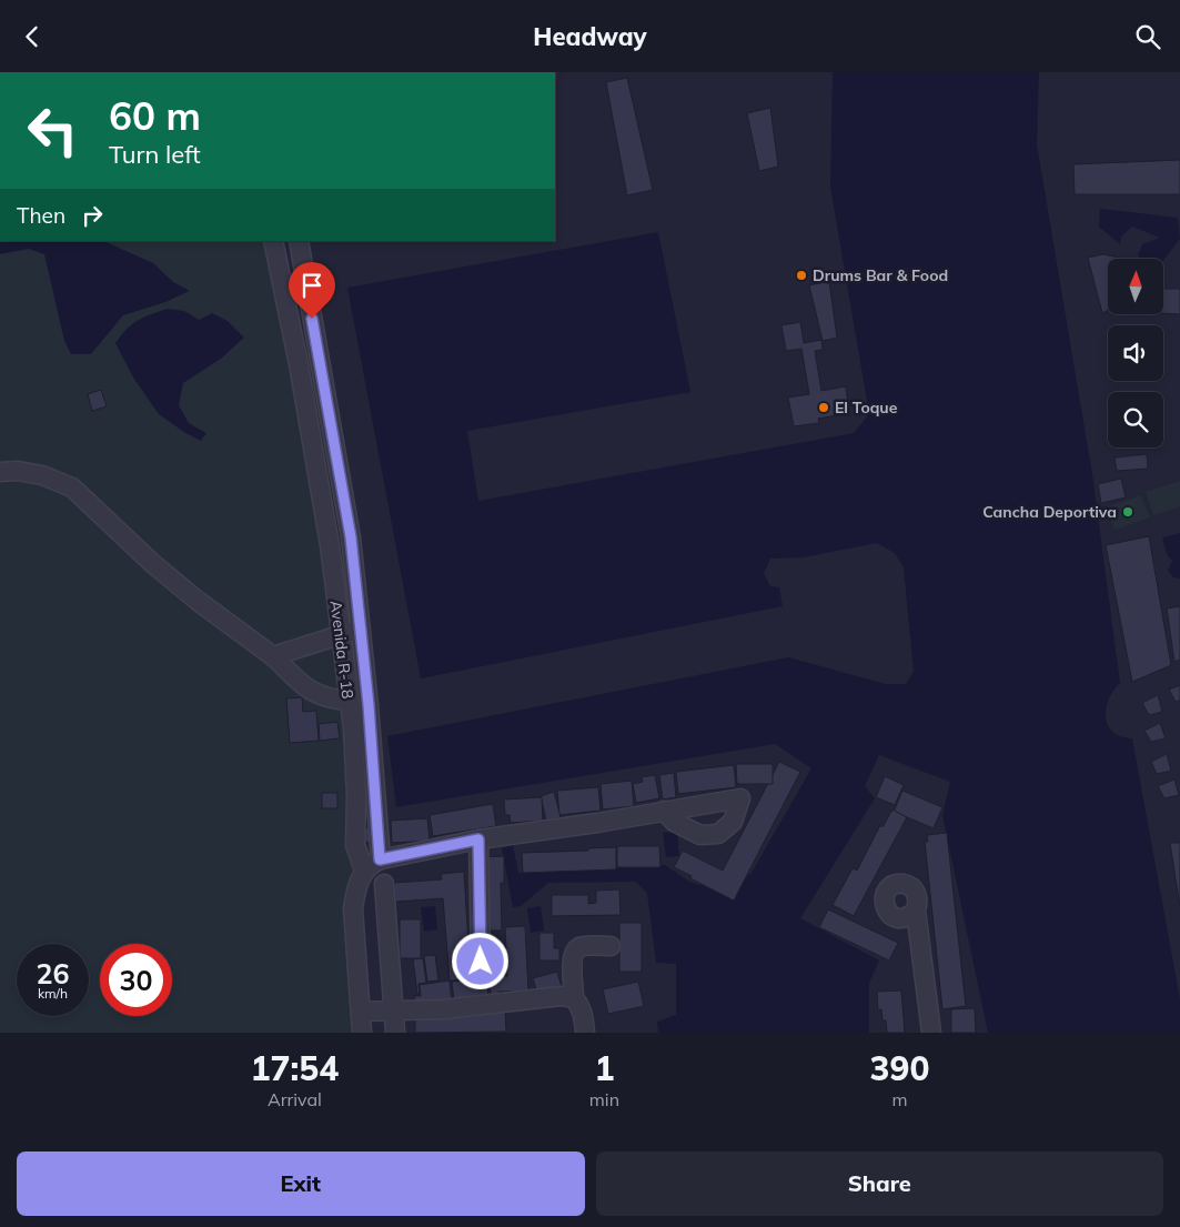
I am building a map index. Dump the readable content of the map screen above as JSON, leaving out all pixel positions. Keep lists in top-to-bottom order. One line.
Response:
{"streets":{"street":["Avenida R-18"]},"places":["Drums Bar & Food","El Toque","Cancha Deportiva"],"north":"top","page":{"header":"Headway","turn":["60 m","Turn left"],"then":"Then","speed":"26 km/h","limit":"30","eta":["17:54","Arrival","1","min","390","m"],"buttons":["Exit","Share"]}}
